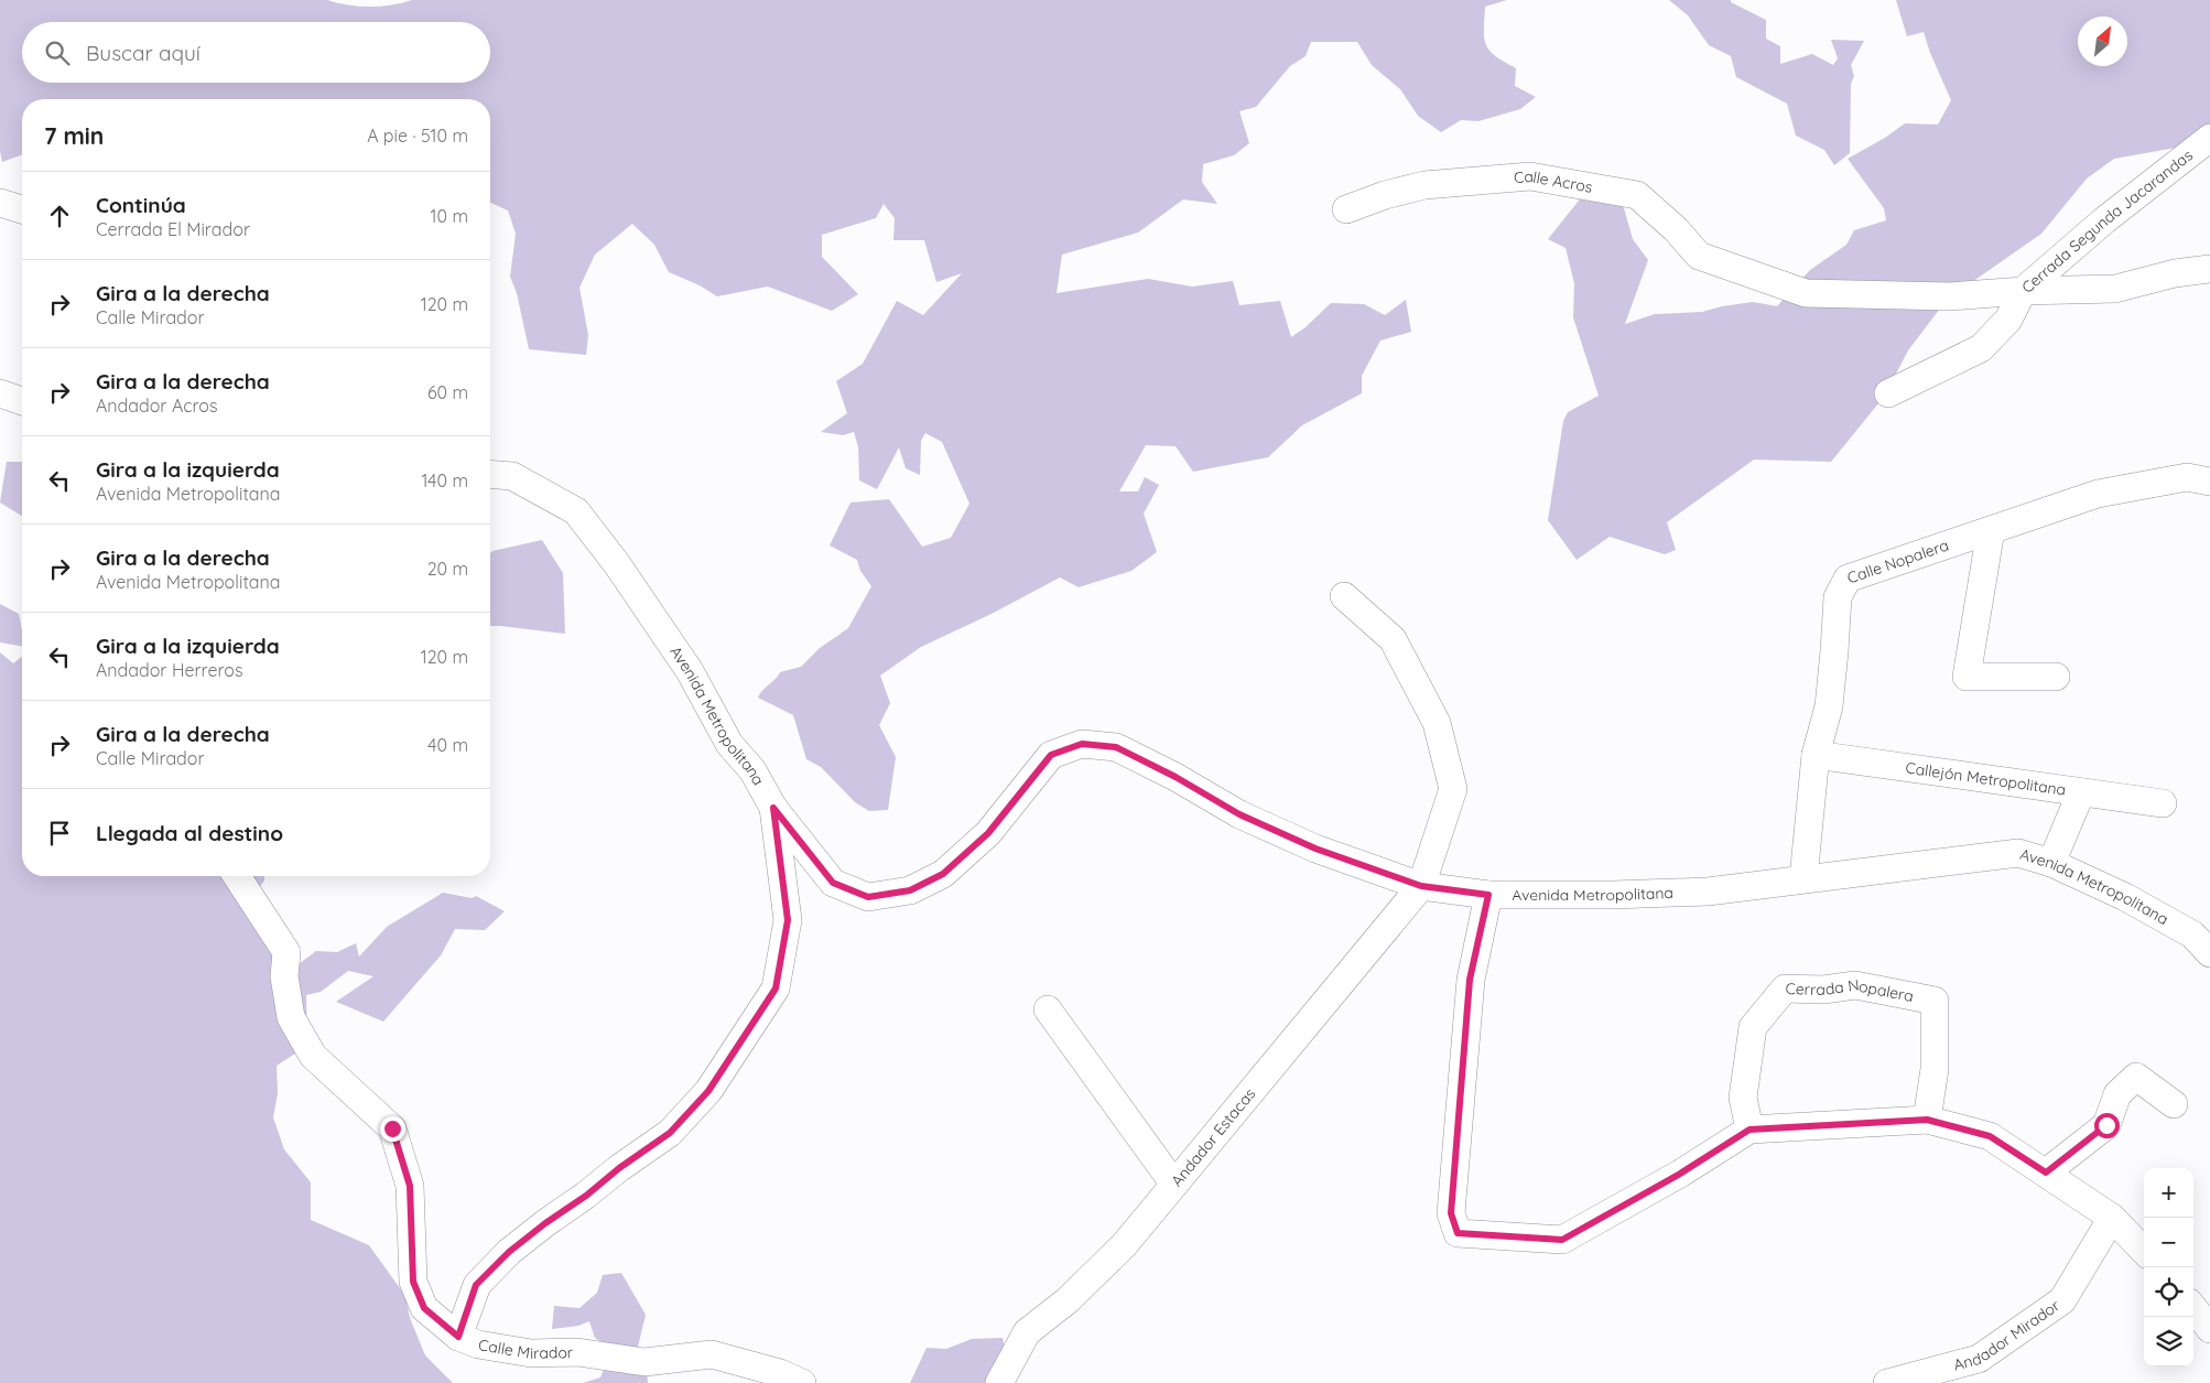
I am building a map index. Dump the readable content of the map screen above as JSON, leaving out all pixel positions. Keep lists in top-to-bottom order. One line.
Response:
{"streets":{"street":["Calle Acros","Cerrada Segunda Jacarandas","Calle Nopalera","Avenida Metropolitana","Callejón Metropolitana","Cerrada Nopalera","Andador Estacas","Andador Mirador","Calle Mirador"]},"crossings":[["Calle Acros","Cerrada Segunda Jacarandas"],["Calle Nopalera","Avenida Metropolitana"],["Calle Nopalera","Callejón Metropolitana"],["Avenida Metropolitana","Callejón Metropolitana"],["Avenida Metropolitana","Andador Estacas"]],"north":"top right","page":{"search":"Buscar aquí","heading":["7 min","A pie · 510 m"],"list":[["Continúa","Cerrada El Mirador","10 m"],["Gira a la derecha","Calle Mirador","120 m"],["Gira a la derecha","Andador Acros","60 m"],["Gira a la izquierda","Avenida Metropolitana","140 m"],["Gira a la derecha","Avenida Metropolitana","20 m"],["Gira a la izquierda","Andador Herreros","120 m"],["Gira a la derecha","Calle Mirador","40 m"],"Llegada al destino"],"map_buttons":["+","−"]}}
